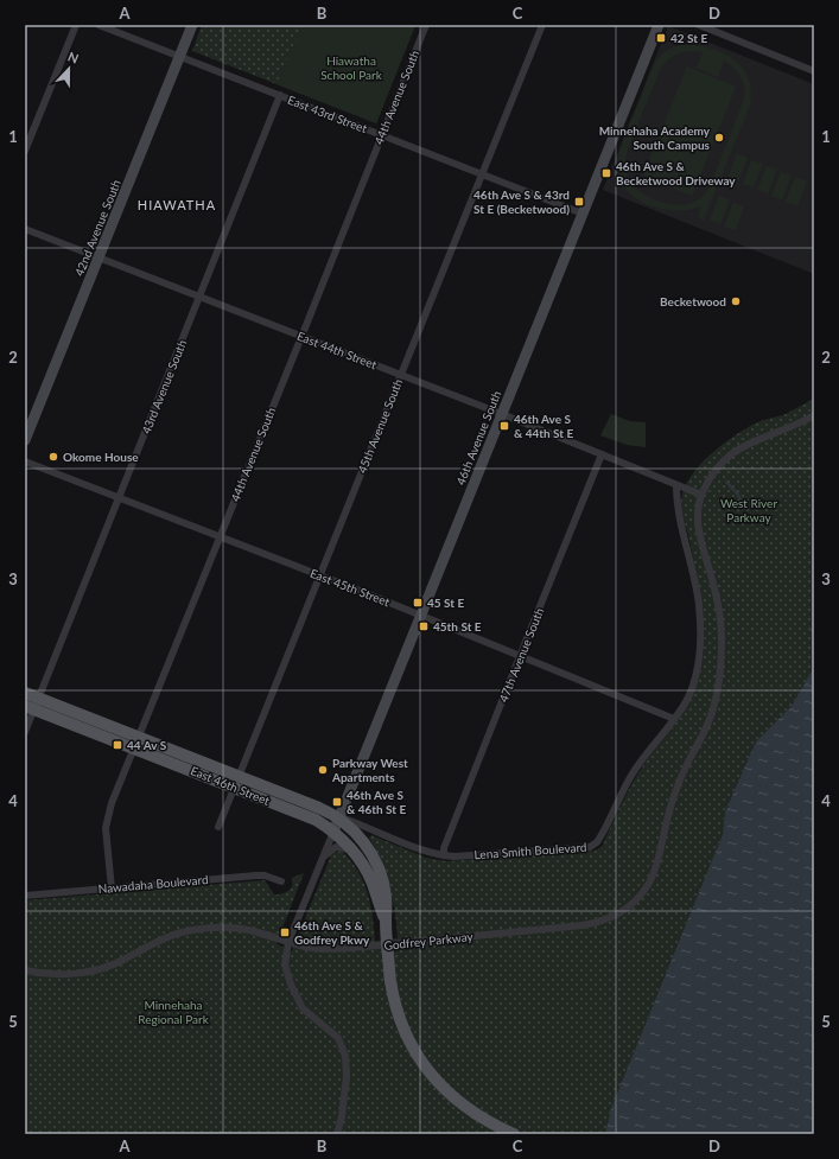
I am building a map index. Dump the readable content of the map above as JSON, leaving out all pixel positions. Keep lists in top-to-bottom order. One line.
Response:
{"streets":{"main road":["East 46th Street"],"street":["44th Avenue South","East 43rd Street","42nd Avenue South","East 44th Street","43rd Avenue South","45th Avenue South","46th Avenue South","East 45th Street","47th Avenue South","Lena Smith Boulevard","Nawadaha Boulevard","Godfrey Parkway"]},"crossings":[["44th Avenue South","East 43rd Street"],["44th Avenue South","East 44th Street"],["44th Avenue South","East 45th Street"],["44th Avenue South","East 46th Street"],["44th Avenue South","Nawadaha Boulevard"],["East 43rd Street","42nd Avenue South"],["East 43rd Street","43rd Avenue South"],["East 43rd Street","45th Avenue South"],["East 43rd Street","46th Avenue South"],["42nd Avenue South","East 44th Street"],["East 44th Street","43rd Avenue South"],["East 44th Street","45th Avenue South"],["East 44th Street","46th Avenue South"],["East 44th Street","47th Avenue South"],["East 44th Street","Lena Smith Boulevard"],["East 44th Street","Godfrey Parkway"],["43rd Avenue South","East 45th Street"],["43rd Avenue South","East 46th Street"],["45th Avenue South","East 45th Street"],["45th Avenue South","East 46th Street"],["46th Avenue South","East 45th Street"],["46th Avenue South","East 46th Street"],["46th Avenue South","Godfrey Parkway"],["East 45th Street","47th Avenue South"],["East 45th Street","Lena Smith Boulevard"],["47th Avenue South","East 46th Street"],["47th Avenue South","Lena Smith Boulevard"],["East 46th Street","Lena Smith Boulevard"]],"districts":["HIAWATHA"],"parks":["Hiawatha School Park","West River Parkway","Minnehaha Regional Park"],"places":{"transit":["42 St E","46th Ave S & Becketwood Driveway","46th Ave S & 43rd St E (Becketwood)","46th Ave S & 44th St E","45 St E","45th St E","44 Av S","46th Ave S & 46th St E","46th Ave S & Godfrey Pkwy"],"other":["Minnehaha Academy South Campus","Becketwood","Okome House","Parkway West Apartments"]},"north":"top","grid":{"columns":["A","B","C","D"],"rows":["1","2","3","4","5"]}}
